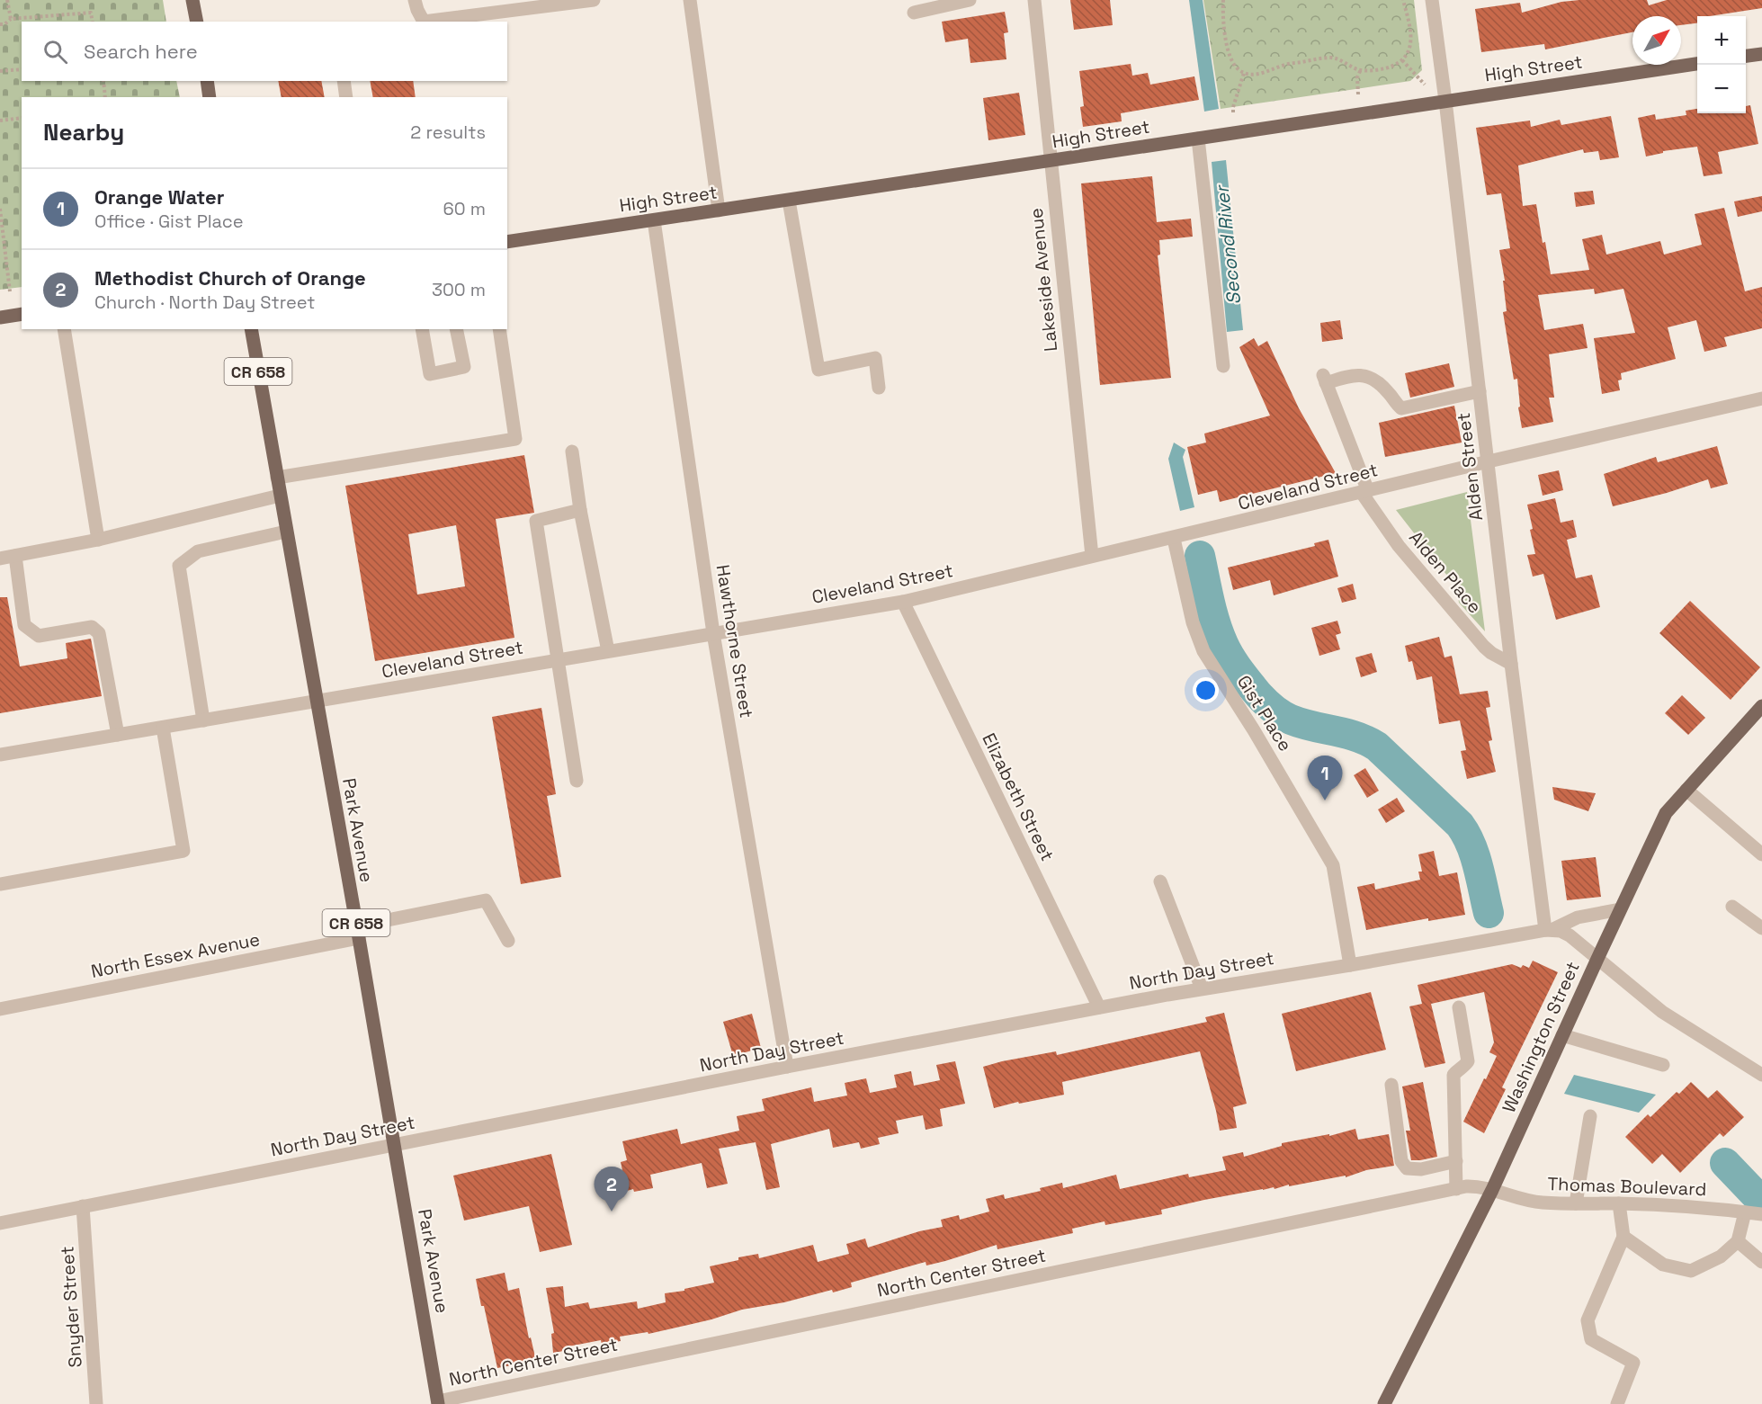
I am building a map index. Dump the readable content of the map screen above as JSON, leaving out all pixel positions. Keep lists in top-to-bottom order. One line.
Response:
{"streets":{"main road":["High Street","CR 658","Park Avenue","Washington Street"],"street":["Lakeside Avenue","Alden Street","Cleveland Street","Alden Place","Hawthorne Street","Gist Place","Elizabeth Street","North Essex Avenue","North Day Street","Thomas Boulevard","North Center Street","Snyder Street"]},"crossings":[["High Street","Lakeside Avenue"],["High Street","Alden Street"],["High Street","Hawthorne Street"],["Lakeside Avenue","Cleveland Street"],["Alden Street","Cleveland Street"],["Alden Street","Alden Place"],["Alden Street","North Day Street"],["Cleveland Street","Alden Place"],["Cleveland Street","Hawthorne Street"],["Cleveland Street","Gist Place"],["Cleveland Street","Elizabeth Street"],["Cleveland Street","Park Avenue"],["Hawthorne Street","North Day Street"],["Gist Place","North Day Street"],["Elizabeth Street","North Day Street"],["Park Avenue","North Essex Avenue"],["Park Avenue","North Day Street"],["Park Avenue","North Center Street"],["North Day Street","Washington Street"],["North Day Street","Snyder Street"],["Washington Street","Thomas Boulevard"],["Washington Street","North Center Street"],["Thomas Boulevard","North Center Street"]],"water":["Second River"],"north":"top right","page":{"map_buttons":["+","−"],"search":"Search here","heading":["Nearby","2 results"],"list":[{"mark":"1","name":"Orange Water","note":"Office · Gist Place","value":"60 m"},{"mark":"2","name":"Methodist Church of Orange","note":"Church · North Day Street","value":"300 m"}],"pins":["1","2"]}}
